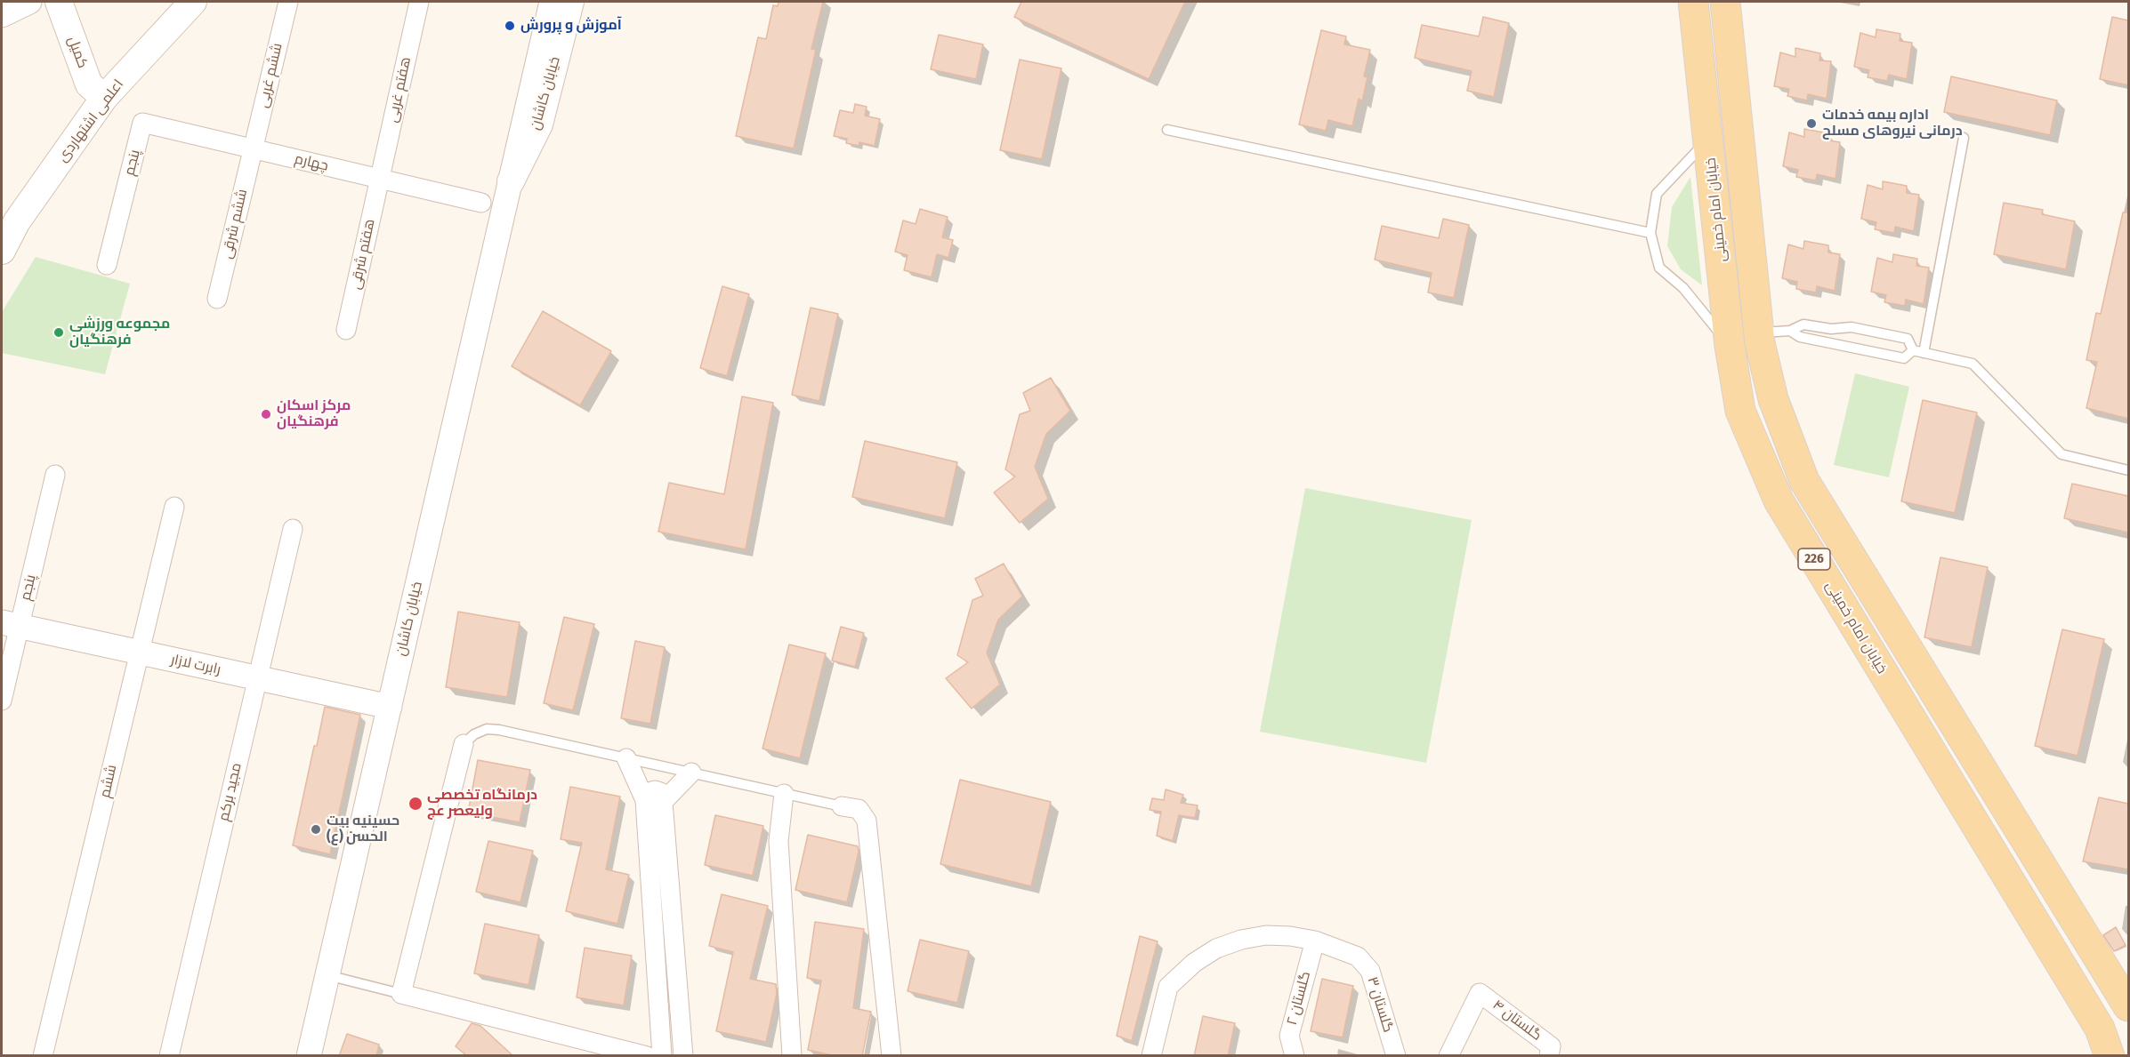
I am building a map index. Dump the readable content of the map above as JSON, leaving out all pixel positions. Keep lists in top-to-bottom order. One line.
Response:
{"streets":{"main road":["کمیل","خیابان کاشان","اعلمی اشتهاردی","خیابان امام خمینی","226"],"street":["ششم غربی","هفتم غربی","پنجم","چهارم","ششم شرقی","هفتم شرقی","رابرت لازار","ششم","مجید برکم","گلستان ۲","گلستان ۳","گلستان ۴"]},"crossings":[["کمیل","اعلمی اشتهاردی"],["ششم غربی","چهارم"],["ششم غربی","ششم شرقی"],["هفتم غربی","چهارم"],["هفتم غربی","هفتم شرقی"],["خیابان کاشان","رابرت لازار"],["پنجم","چهارم"],["پنجم","رابرت لازار"],["چهارم","ششم شرقی"],["چهارم","هفتم شرقی"],["رابرت لازار","ششم"],["رابرت لازار","مجید برکم"],["گلستان ۲","گلستان ۳"]],"places":["آموزش و پرورش","اداره بیمه خدمات درمانی نیروهای مسلح","مجموعه ورزشی فرهنگیان","مرکز اسکان فرهنگیان","درمانگاه تخصصی ولیعصر عج","حسینیه بیت الحسن (ع)"]}
